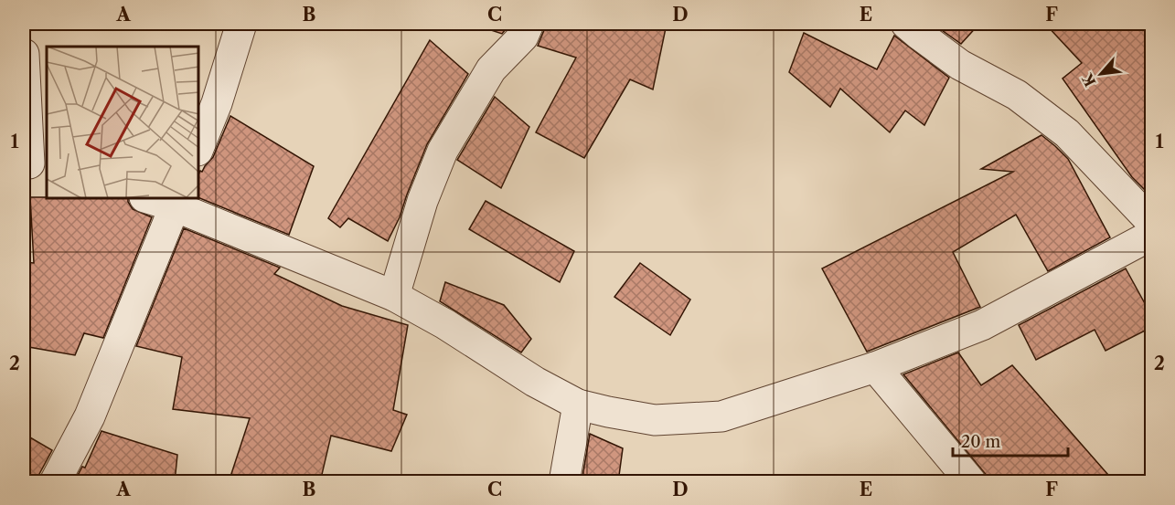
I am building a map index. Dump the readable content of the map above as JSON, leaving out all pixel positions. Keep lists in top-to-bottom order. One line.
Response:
{"scale_bar":"20 m","north":"bottom left","grid":{"columns":["A","B","C","D","E","F"],"rows":["1","2"]}}
